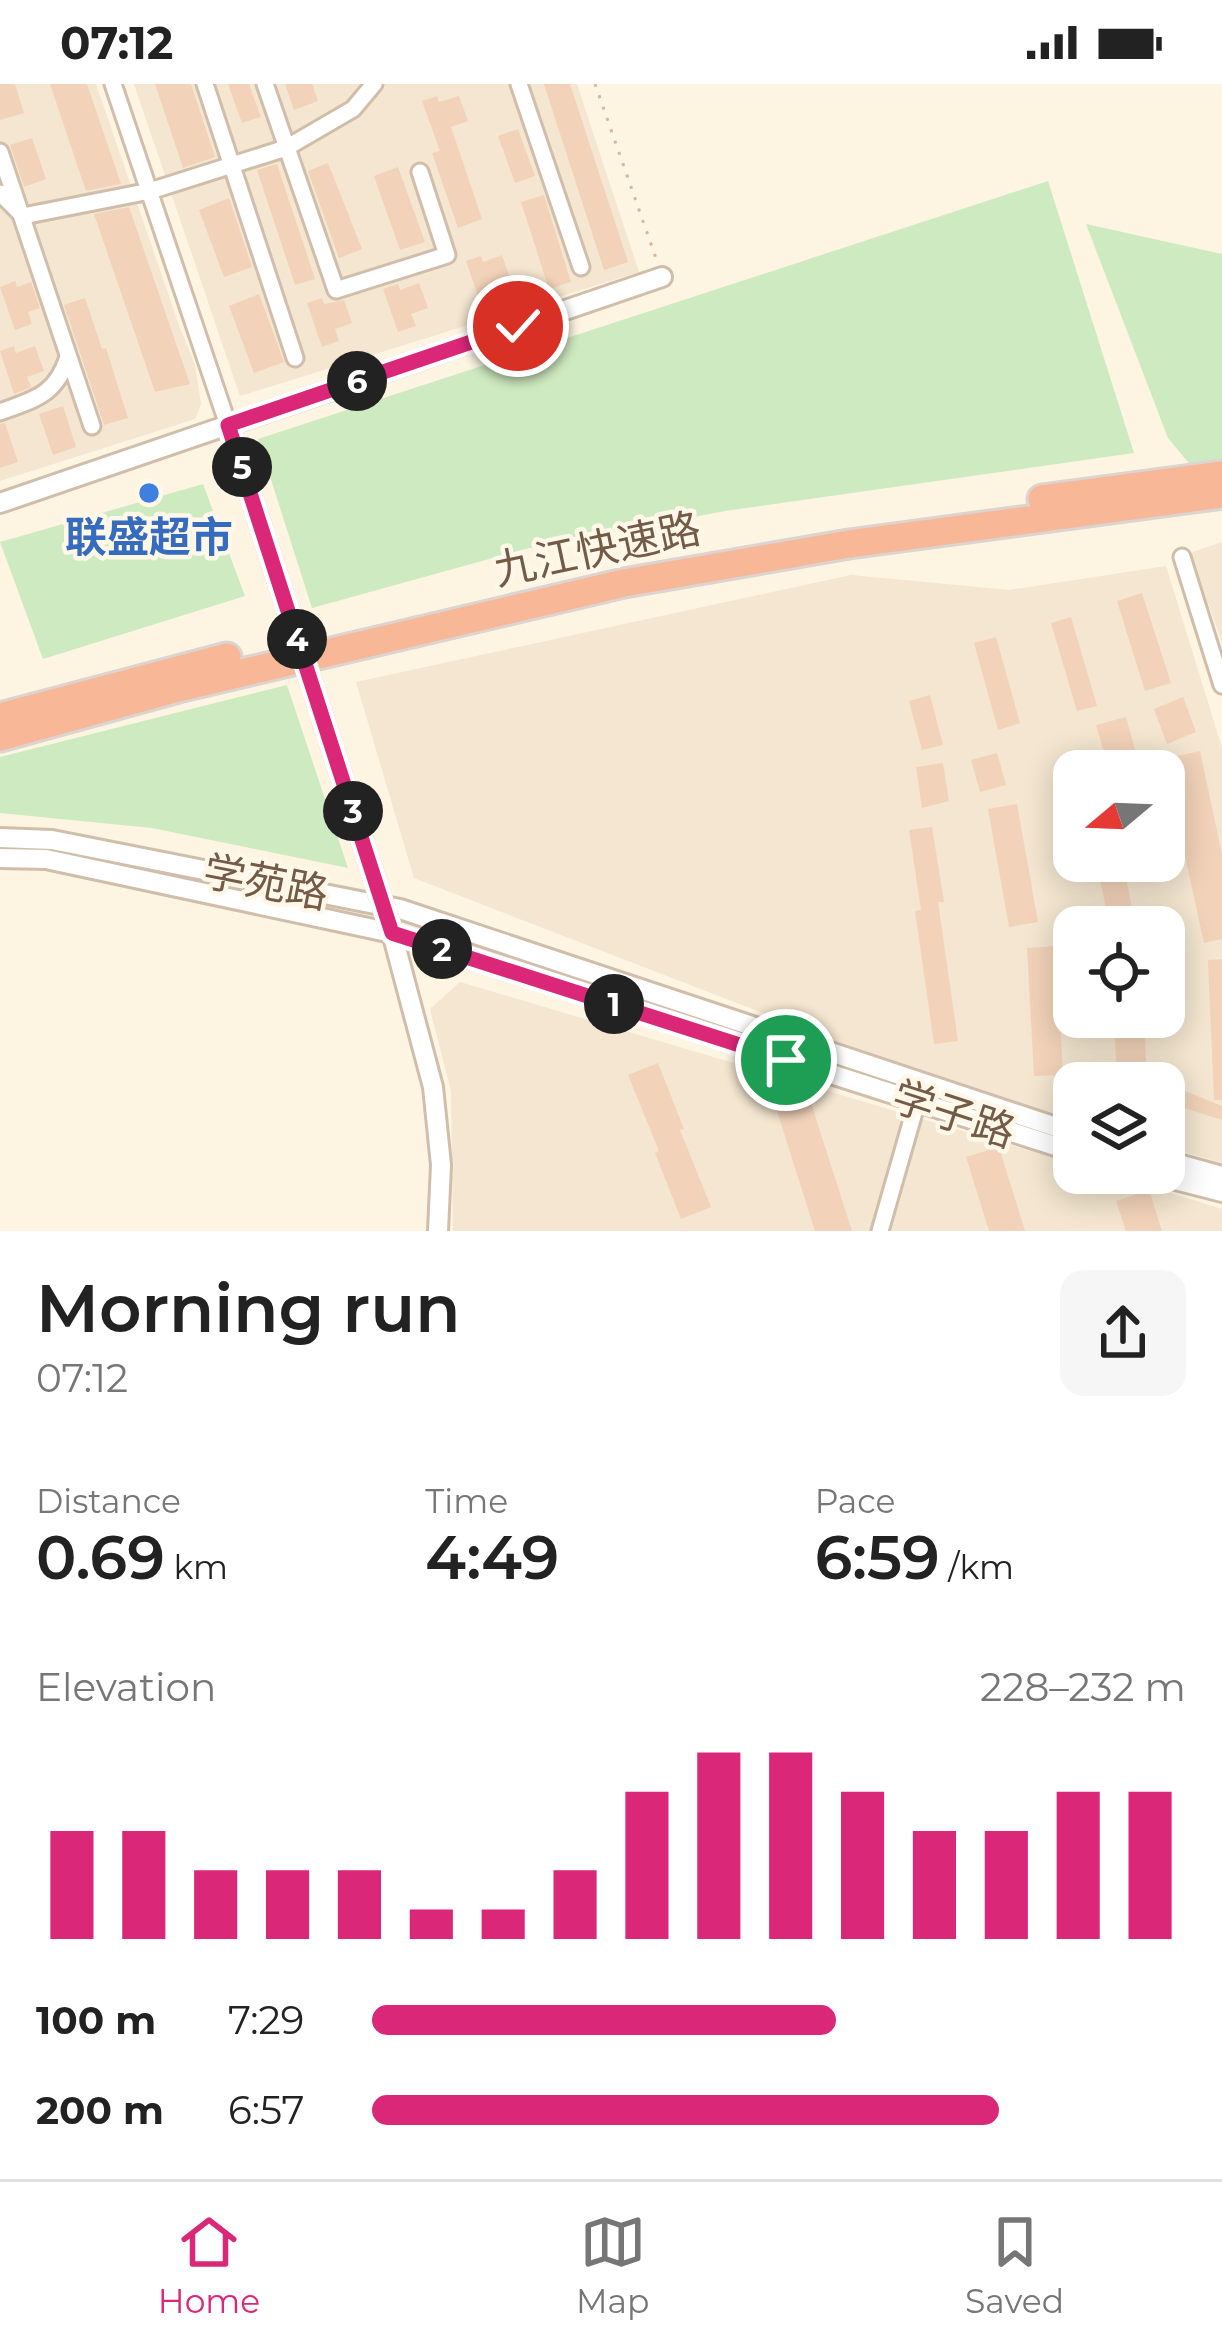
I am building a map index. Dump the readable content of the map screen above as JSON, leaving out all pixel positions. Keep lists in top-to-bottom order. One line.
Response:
{"streets":{"highway":["九江快速路"],"street":["学苑路","学子路"]},"places":["联盛超市"],"north":"left","page":{"status":"07:12","pins":["6","5","4","3","2","1"],"heading":["Morning run","07:12"],"stats":[["Distance","0.69 km"],["Time","4:49"],["Pace","6:59 /km"]],"chart":["Elevation","228–232 m"],"list":[{"name":"100 m","note":"7:29"},{"name":"200 m","note":"6:57"}],"tabs":["Home","Map","Saved"]}}
